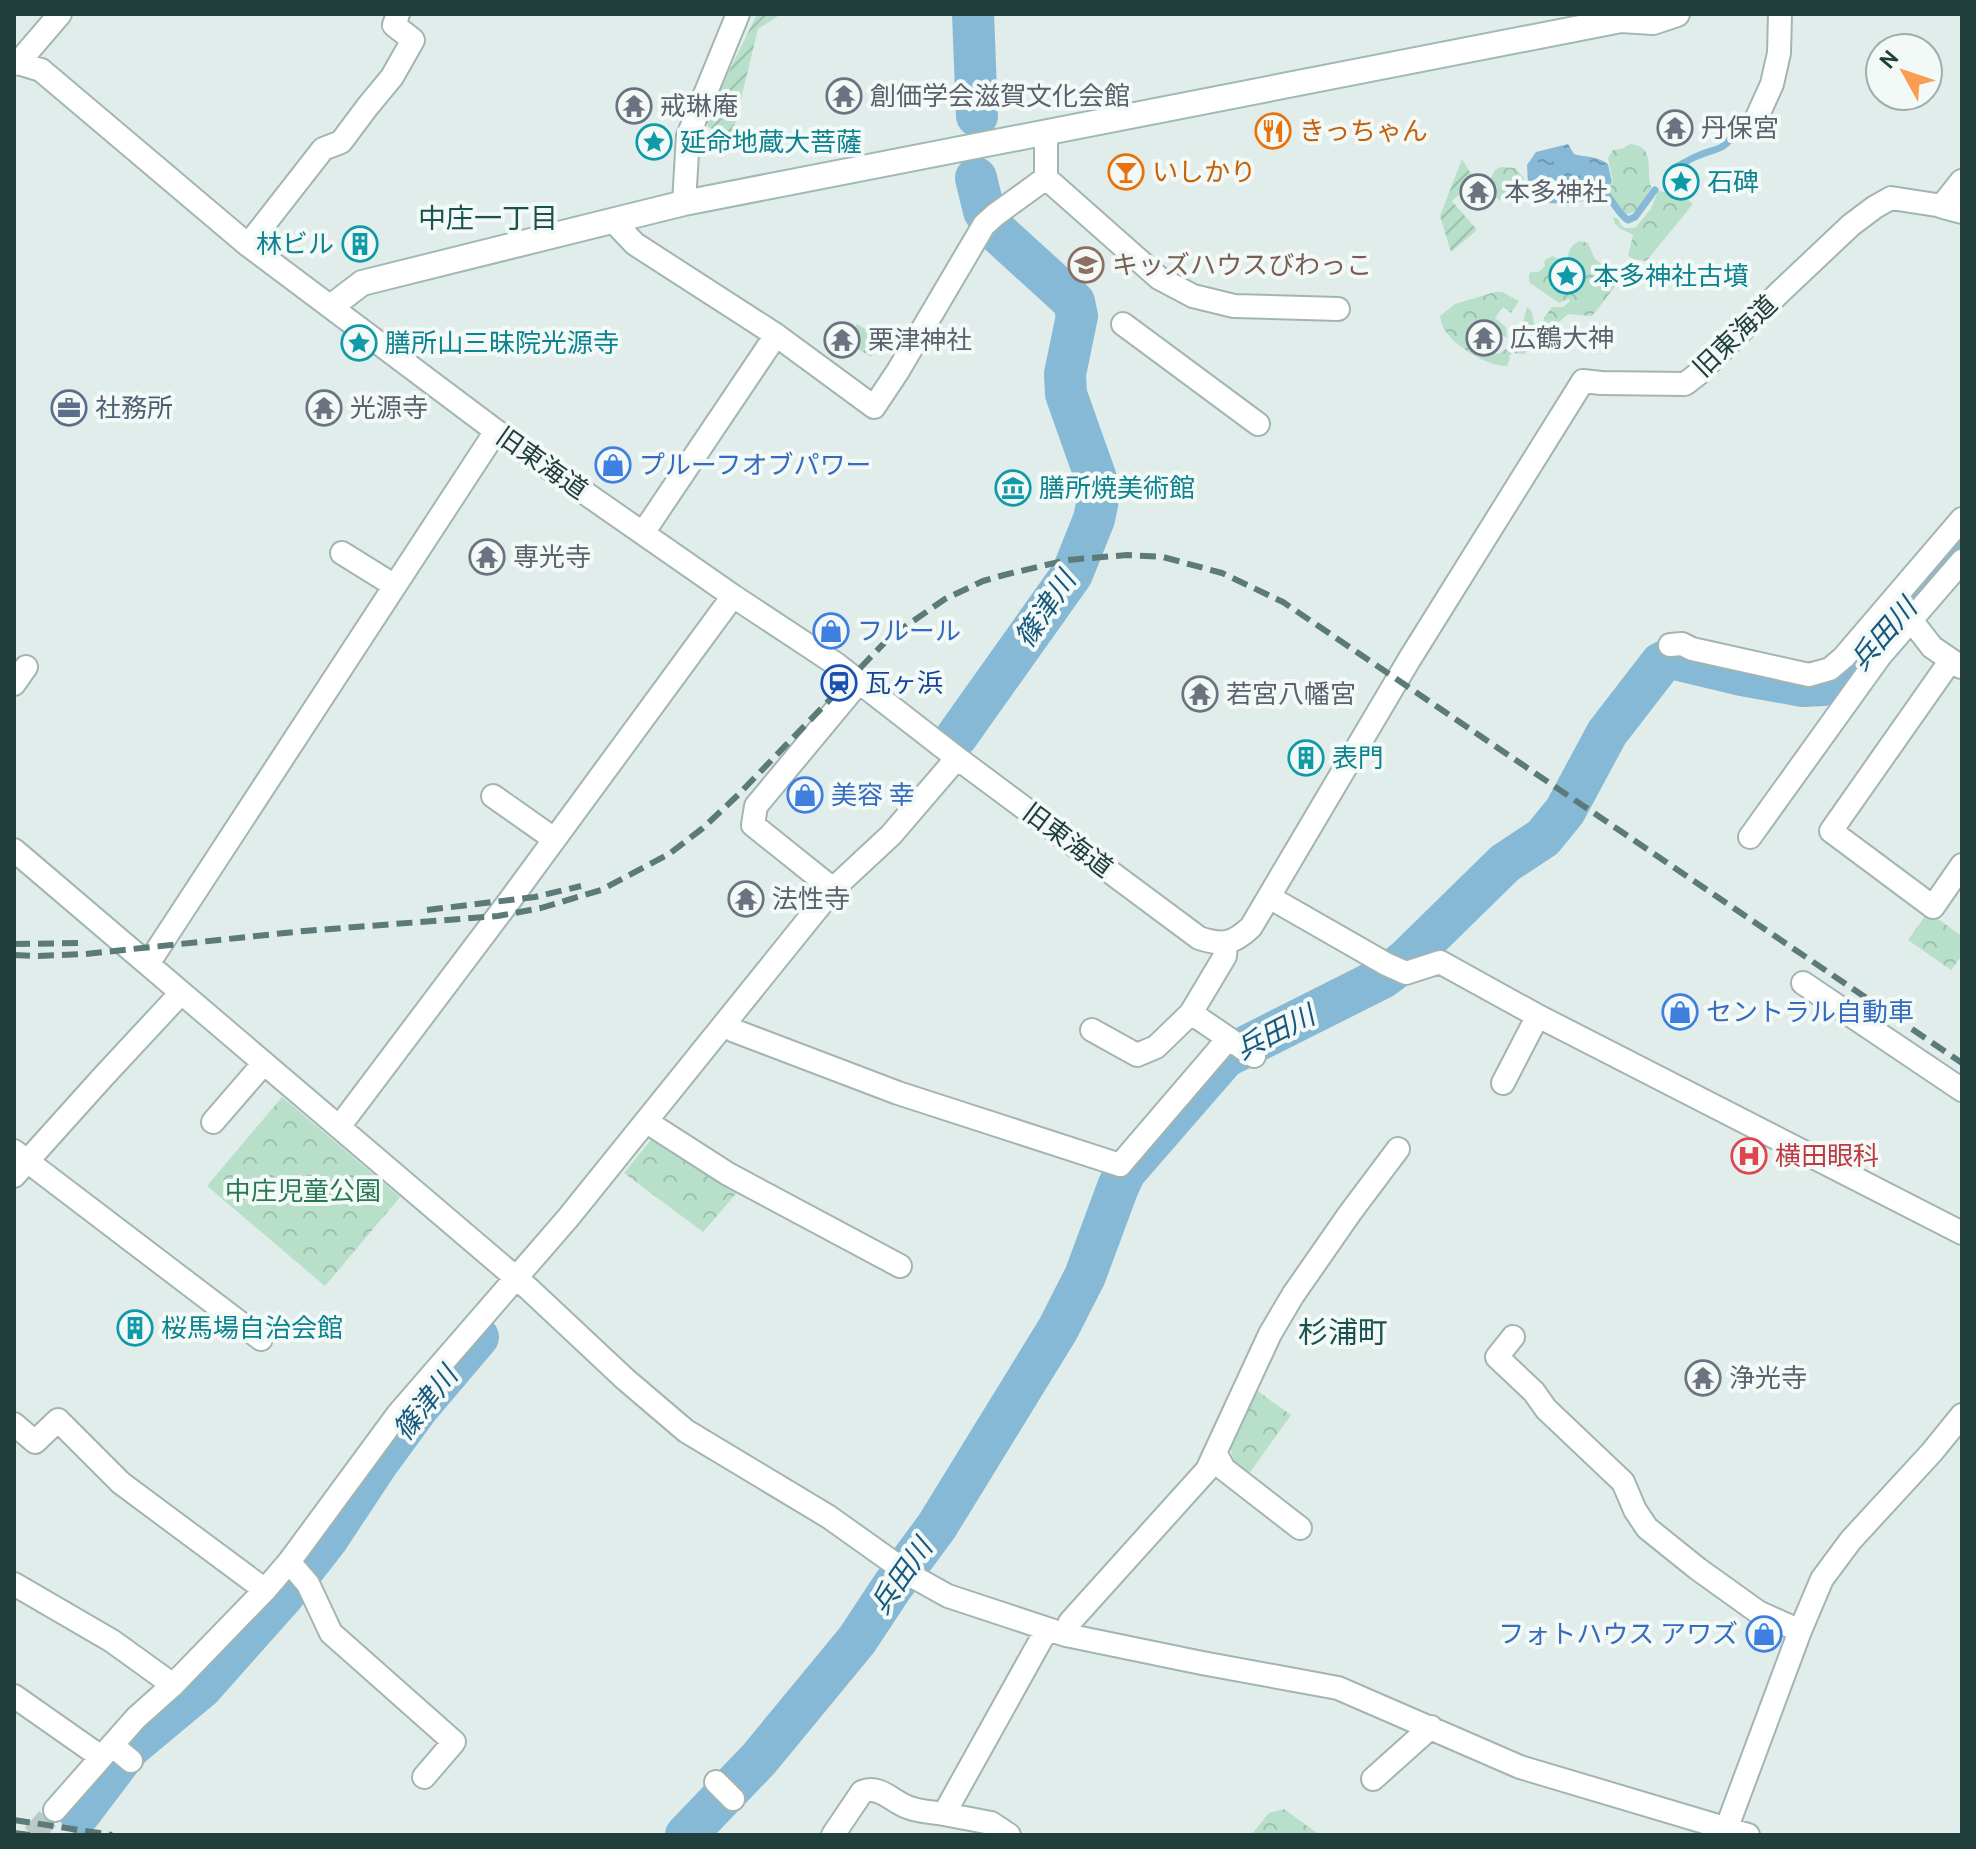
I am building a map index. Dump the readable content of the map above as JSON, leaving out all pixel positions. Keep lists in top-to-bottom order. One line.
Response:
{"streets":{"street":["旧東海道"]},"districts":["中庄一丁目","杉浦町"],"water":["篠津川","兵田川"],"parks":["中庄児童公園"],"places":{"temple":["創価学会滋賀文化会館","戒琳庵","丹保宮","本多神社","広鶴大神","栗津神社","光源寺","専光寺","若宮八幡宮","法性寺","浄光寺"],"restaurant":["きっちゃん"],"place":["延命地蔵大菩薩","石碑","本多神社古墳","膳所山三昧院光源寺"],"bar":["いしかり"],"building":["林ビル","表門","桜馬場自治会館"],"school or university":["キッズハウスびわっこ"],"office":["社務所"],"shop":["プルーフオブパワー","フルール","美容 幸","セントラル自動車","フォトハウス アワズ"],"museum":["膳所焼美術館"],"station":["瓦ヶ浜"],"hospital":["横田眼科"]},"north":"top left"}
